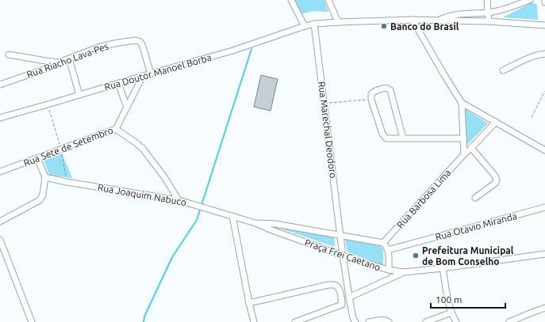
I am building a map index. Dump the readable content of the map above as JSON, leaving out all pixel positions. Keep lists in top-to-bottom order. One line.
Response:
{"streets":{"street":["Rua Riacho Lava-Pes","Rua Doutor Manoel Borba","Rua Marechal Deodoro","Rua Sete de Setembro","Rua Joaquim Nabuco","Rua Barbosa Lima","Rua Otavio Miranda","Praça Frei Caetano"]},"crossings":[["Rua Riacho Lava-Pes","Rua Doutor Manoel Borba"],["Rua Doutor Manoel Borba","Rua Marechal Deodoro"],["Rua Doutor Manoel Borba","Rua Sete de Setembro"],["Rua Marechal Deodoro","Praça Frei Caetano"],["Rua Joaquim Nabuco","Praça Frei Caetano"],["Rua Barbosa Lima","Praça Frei Caetano"],["Rua Otavio Miranda","Praça Frei Caetano"]],"places":["Banco do Brasil","Prefeitura Municipal de Bom Conselho"],"scale_bar":"100 m"}
